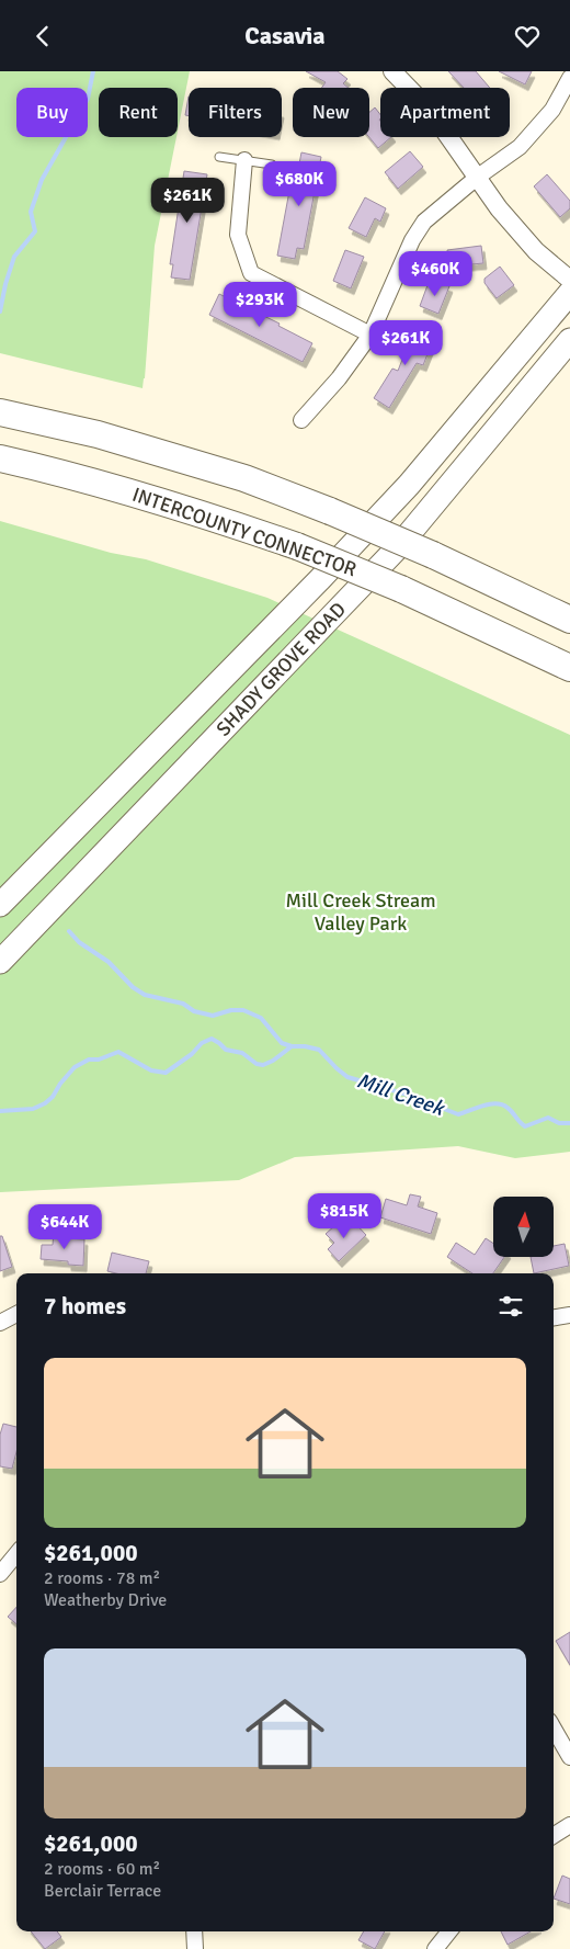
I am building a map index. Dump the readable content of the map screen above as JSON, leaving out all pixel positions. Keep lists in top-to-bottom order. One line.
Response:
{"streets":{"highway":["INTERCOUNTY CONNECTOR"],"main road":["SHADY GROVE ROAD"]},"water":["Mill Creek"],"parks":["Mill Creek Stream Valley Park"],"north":"top","page":{"header":"Casavia","chip":["Buy","Rent","Filters","New","Apartment"],"price":["$680K","$261K","$460K","$293K","$261K","$815K","$644K"],"heading":"7 homes","list":[{"name":"$261,000","note":"2 rooms · 78 m² · Weatherby Drive"},{"name":"$261,000","note":"2 rooms · 60 m² · Berclair Terrace"}]}}
